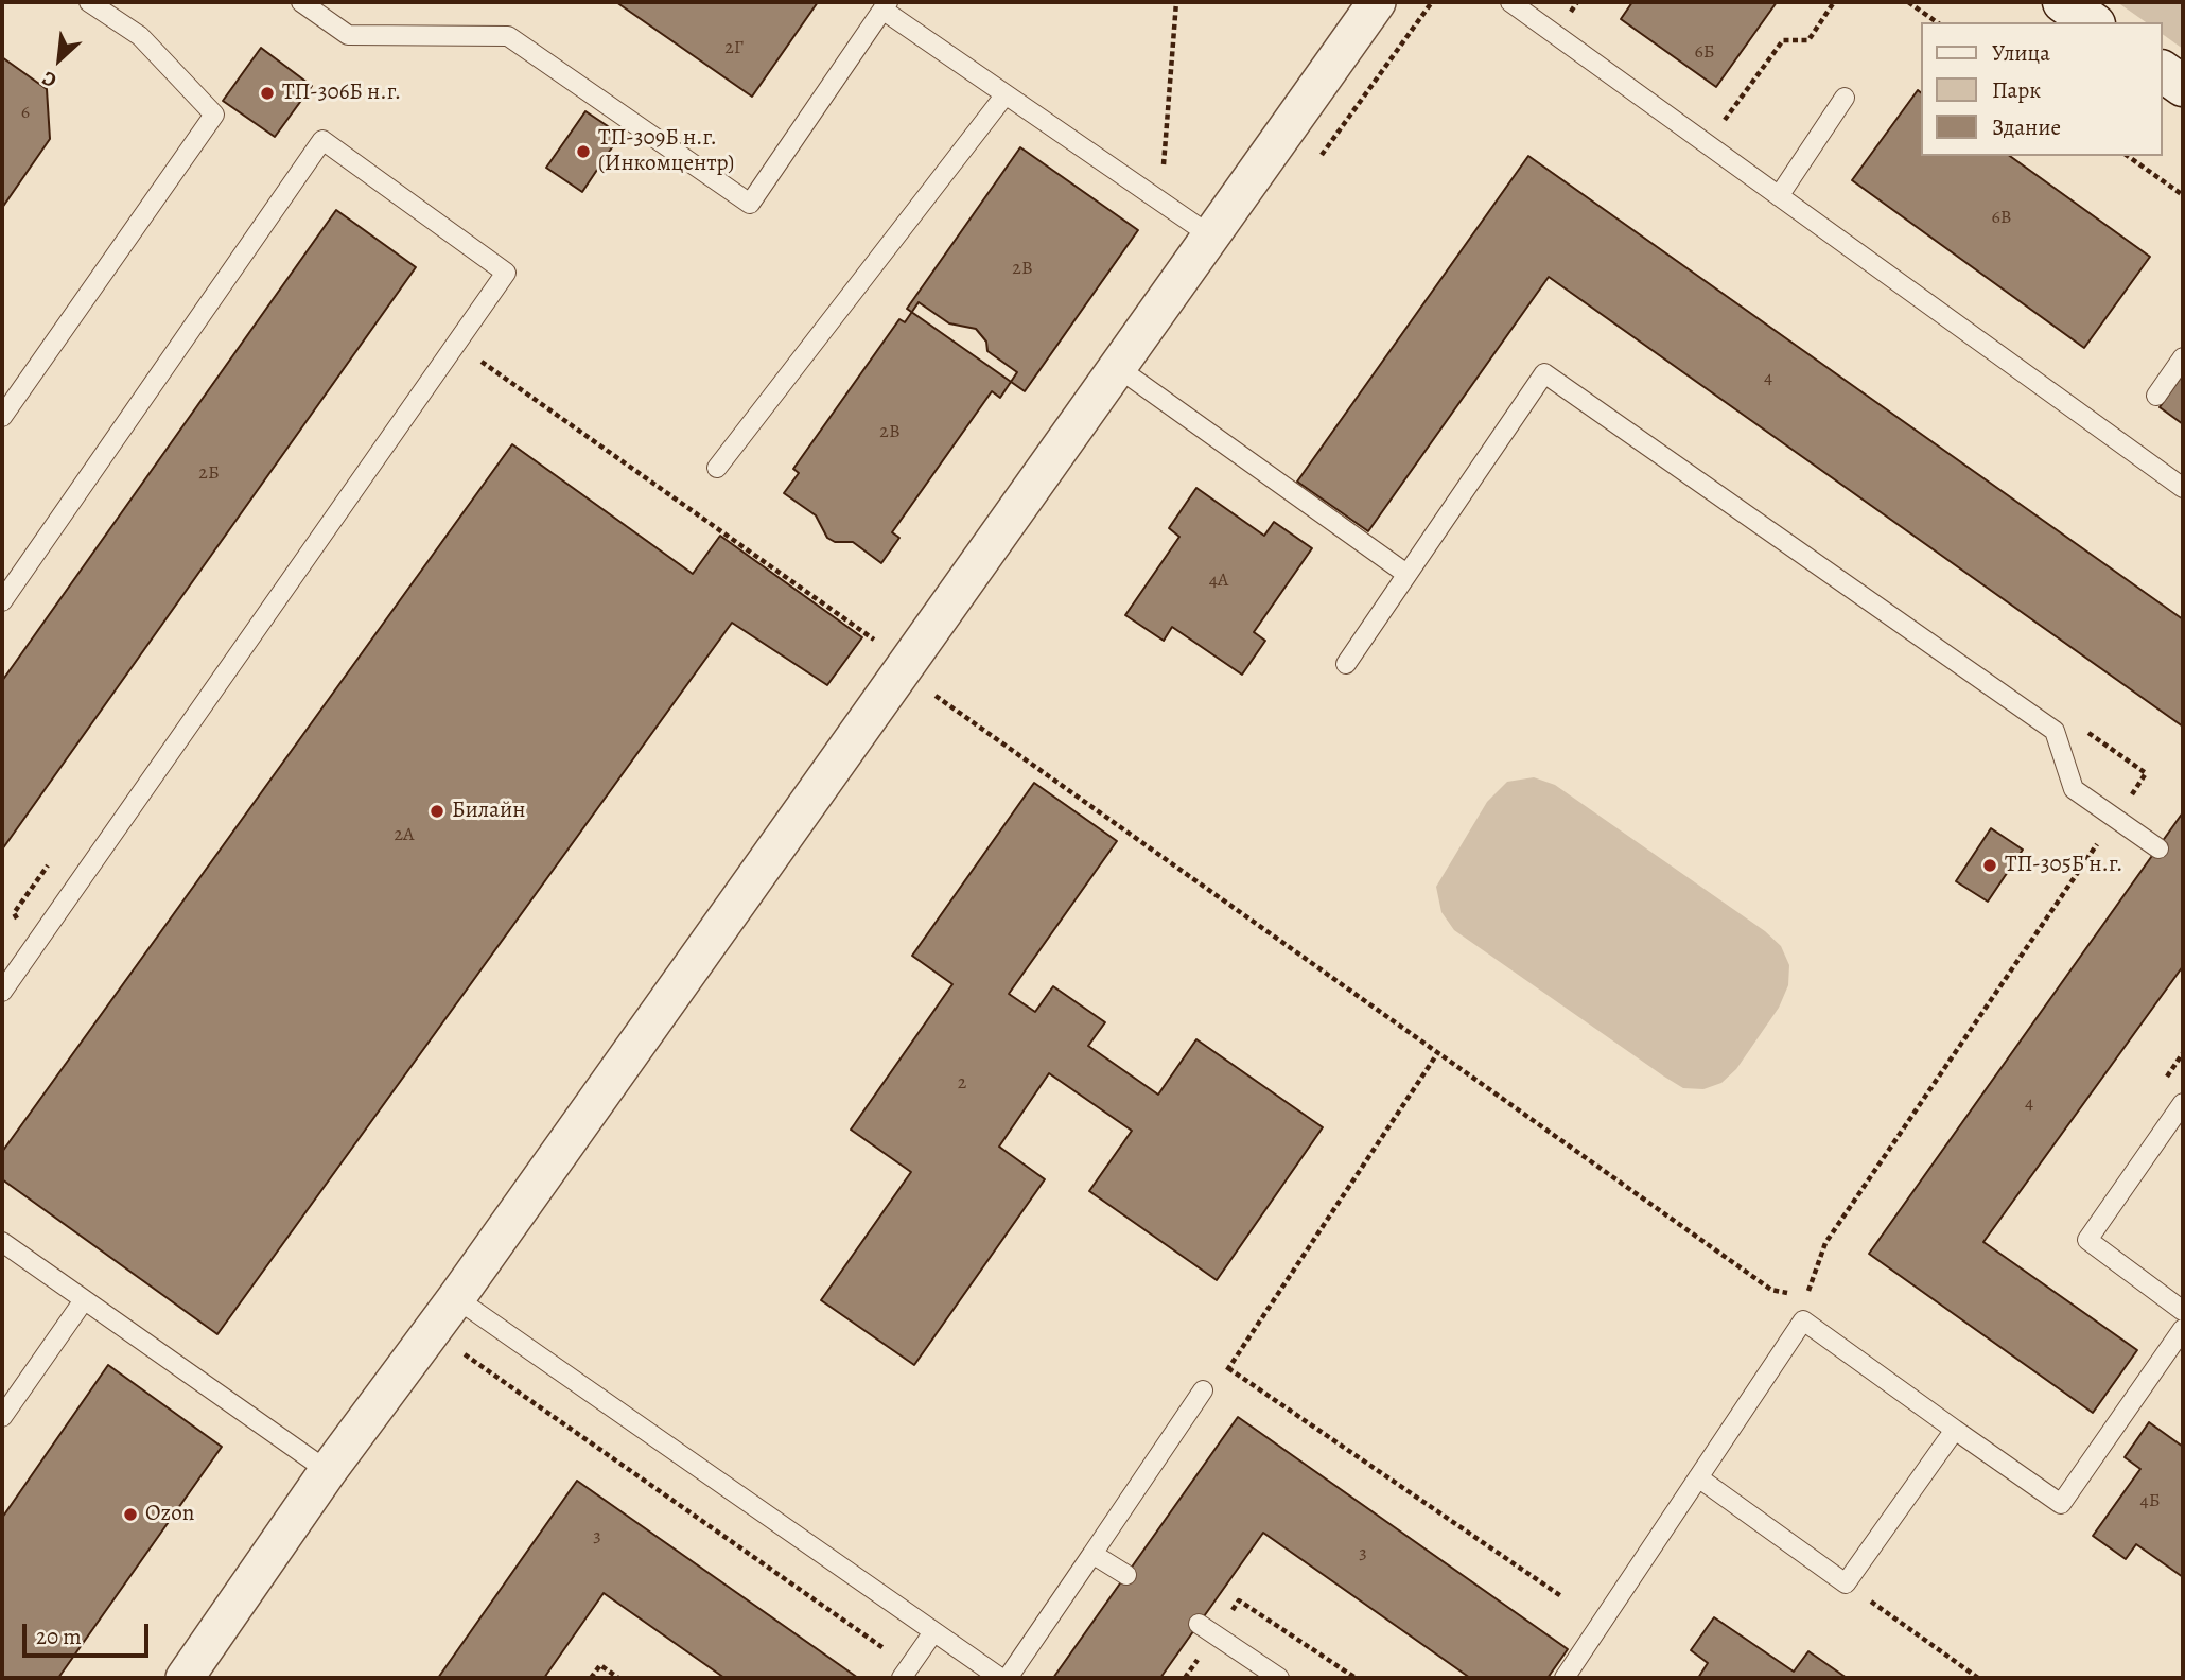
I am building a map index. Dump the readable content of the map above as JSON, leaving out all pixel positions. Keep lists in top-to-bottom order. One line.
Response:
{"places":["ТП-306Б н.г.","ТП-309Б н.г. (Инкомцентр)","Билайн","ТП-305Б н.г.","Ozon"],"house_numbers":["2Г","6Б","6","6В","2В","4","2В","2Б","4А","2А","2","4","4Б","3","3"],"legend":["Улица","Парк","Здание"],"scale_bar":"20 m","north":"bottom left"}
